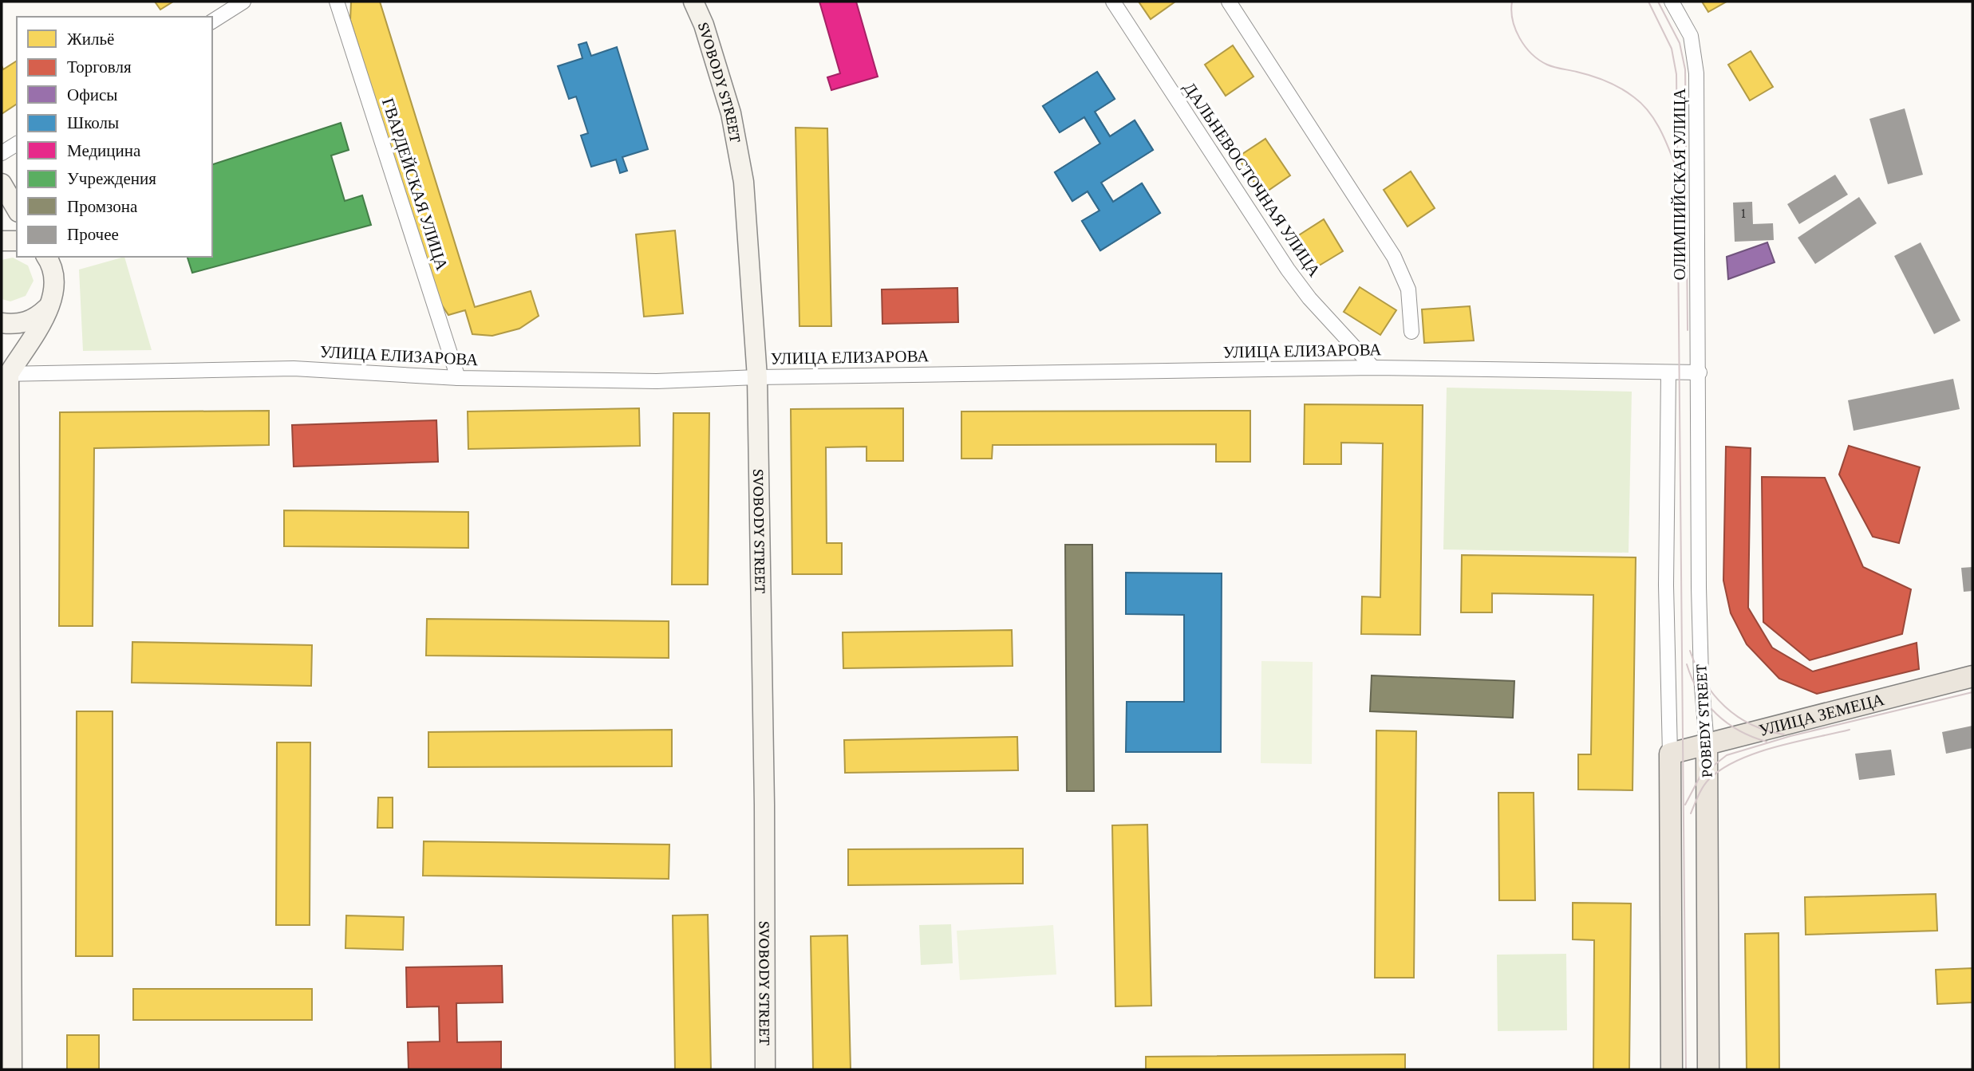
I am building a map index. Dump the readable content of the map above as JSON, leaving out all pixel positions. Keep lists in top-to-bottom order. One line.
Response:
{"streets":{"main road":["УЛИЦА ЗЕМЕЦА","POBEDY STREET"],"street":["SVOBODY STREET","ДАЛЬНЕВОСТОЧНАЯ УЛИЦА","ГВАРДЕЙСКАЯ УЛИЦА","ОЛИМПИЙСКАЯ УЛИЦА","УЛИЦА ЕЛИЗАРОВА"]},"crossings":[["SVOBODY STREET","УЛИЦА ЕЛИЗАРОВА"],["ДАЛЬНЕВОСТОЧНАЯ УЛИЦА","УЛИЦА ЕЛИЗАРОВА"],["ГВАРДЕЙСКАЯ УЛИЦА","УЛИЦА ЕЛИЗАРОВА"],["ОЛИМПИЙСКАЯ УЛИЦА","УЛИЦА ЕЛИЗАРОВА"],["ОЛИМПИЙСКАЯ УЛИЦА","POBEDY STREET"],["УЛИЦА ЕЛИЗАРОВА","POBEDY STREET"],["УЛИЦА ЗЕМЕЦА","POBEDY STREET"]],"house_numbers":["1"],"legend":["Жильё","Торговля","Офисы","Школы","Медицина","Учреждения","Промзона","Прочее"]}
